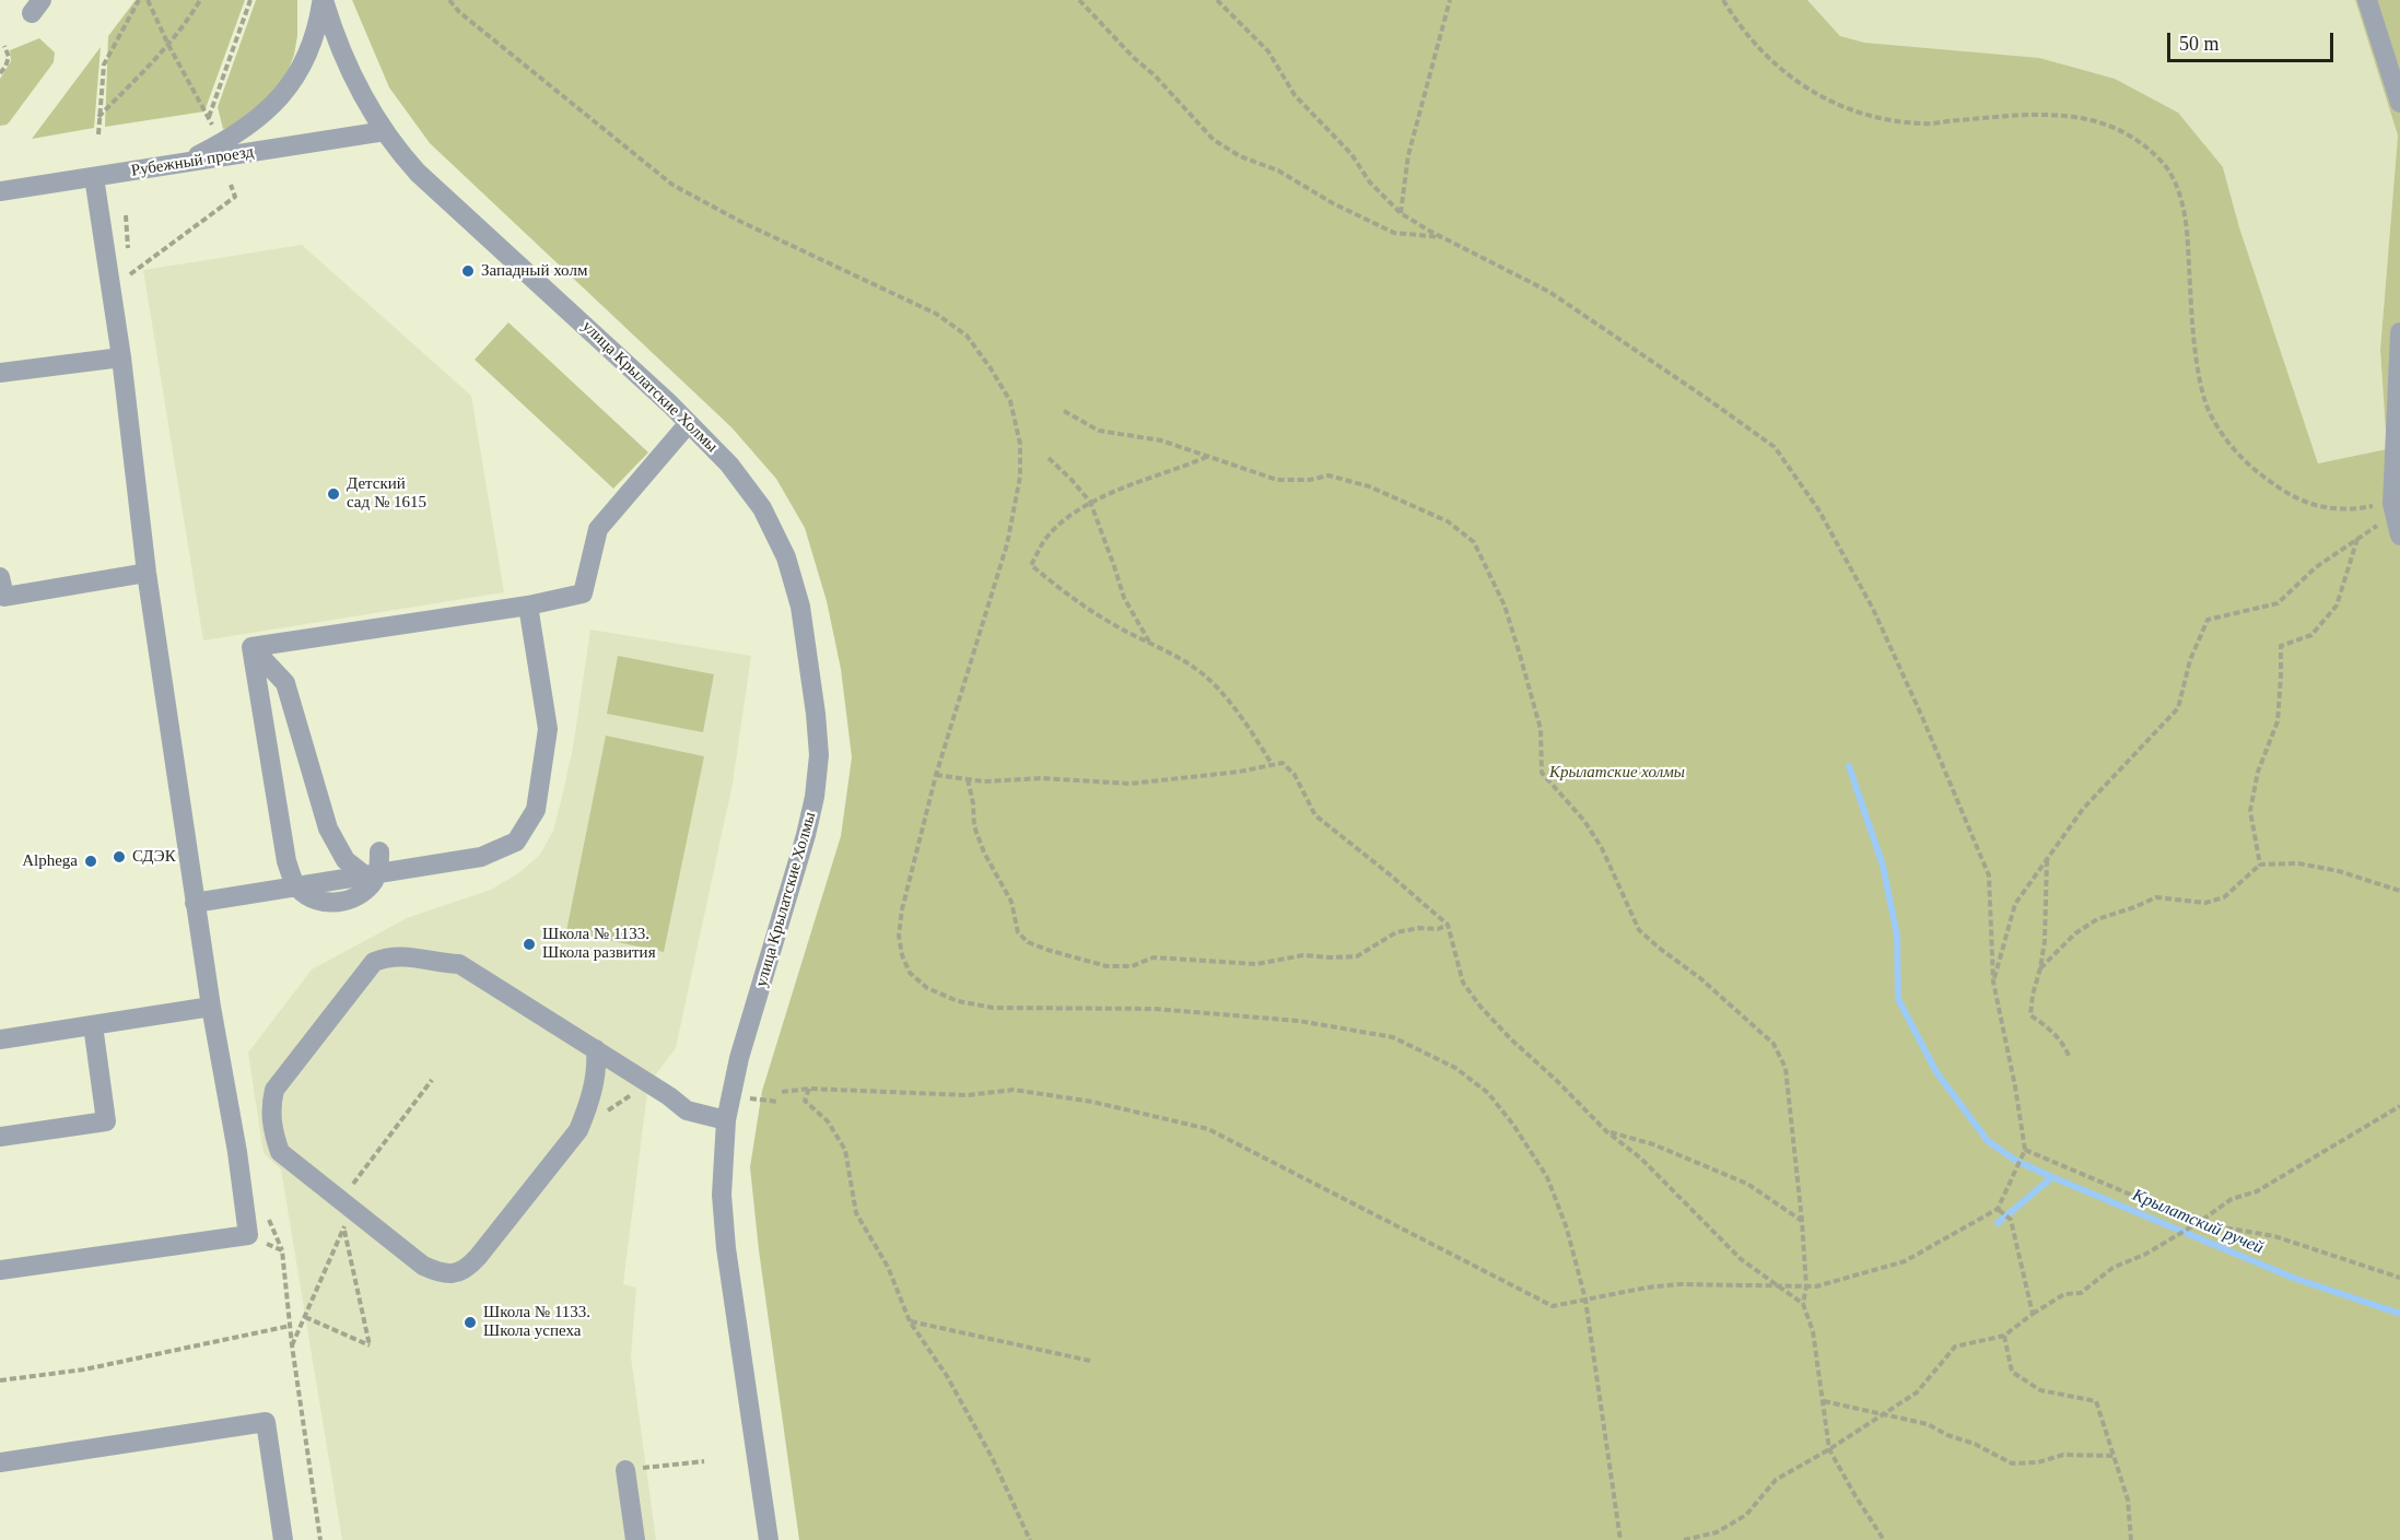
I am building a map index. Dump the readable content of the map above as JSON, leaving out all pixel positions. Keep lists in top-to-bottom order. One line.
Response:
{"streets":{"street":["Рубежный проезд","улица Крылатские Холмы"]},"crossings":[["Рубежный проезд","улица Крылатские Холмы"]],"water":["Крылатский ручей"],"parks":["Крылатские холмы"],"places":["Западный холм","Детский сад № 1615","СДЭК","Alphega","Школа № 1133. Школа развития","Школа № 1133. Школа успеха"],"scale_bar":"50 m"}
